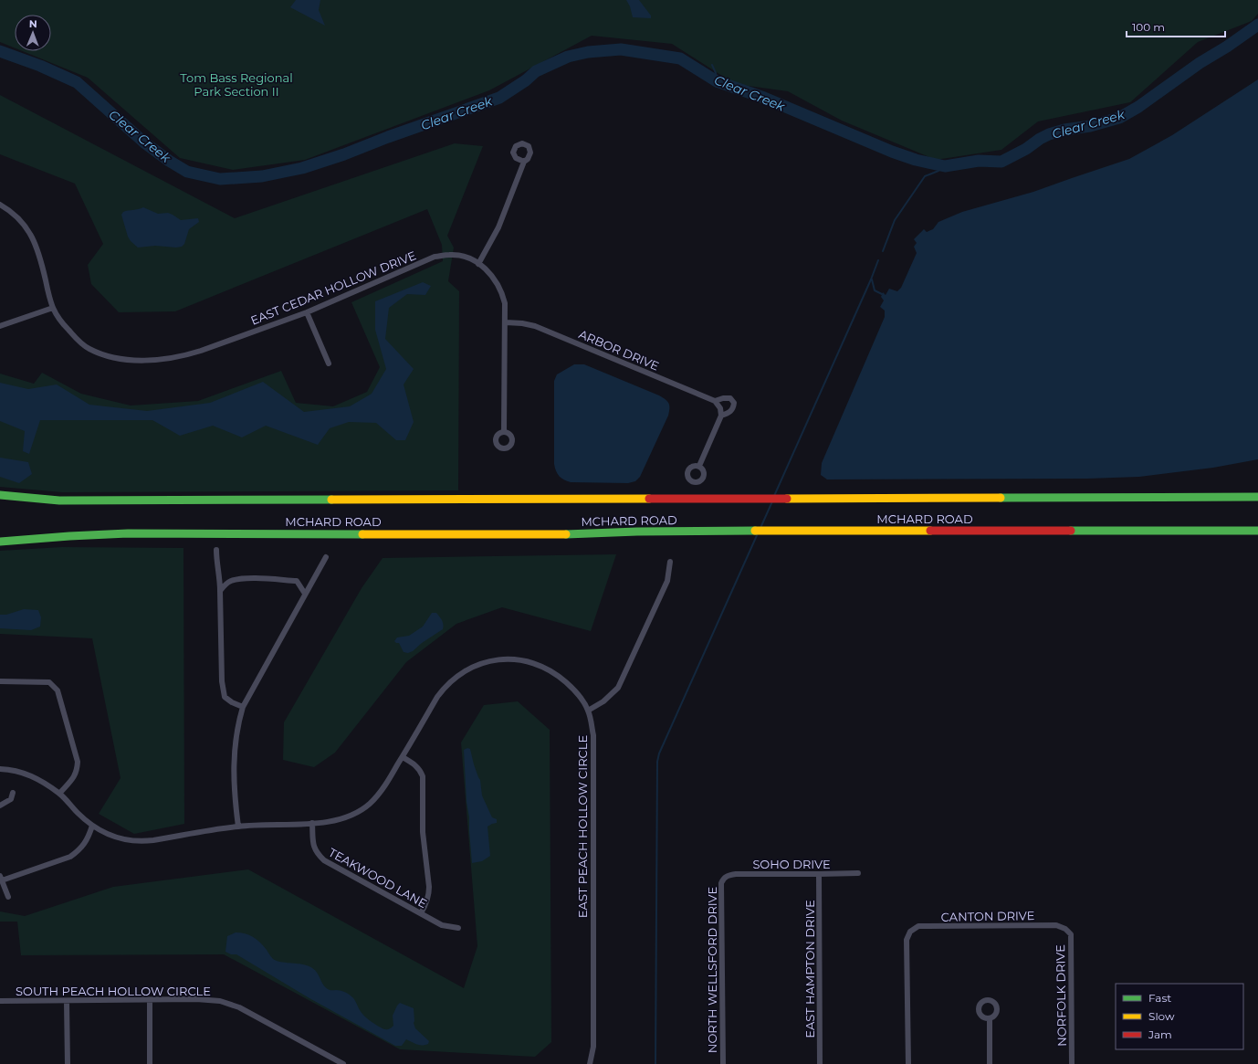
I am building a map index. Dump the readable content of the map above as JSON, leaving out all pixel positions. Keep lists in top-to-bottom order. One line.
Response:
{"streets":{"main road":["MCHARD ROAD"],"street":["EAST CEDAR HOLLOW DRIVE","ARBOR DRIVE","EAST PEACH HOLLOW CIRCLE","SOHO DRIVE","TEAKWOOD LANE","CANTON DRIVE","EAST HAMPTON DRIVE","NORTH WELLSFORD DRIVE","SOUTH PEACH HOLLOW CIRCLE","NORFOLK DRIVE"]},"crossings":[["EAST PEACH HOLLOW CIRCLE","TEAKWOOD LANE"],["SOHO DRIVE","EAST HAMPTON DRIVE"],["SOHO DRIVE","NORTH WELLSFORD DRIVE"],["CANTON DRIVE","NORFOLK DRIVE"]],"water":["Clear Creek"],"parks":["Tom Bass Regional Park Section II"],"legend":["Fast","Slow","Jam"],"scale_bar":"100 m","north":"top"}
